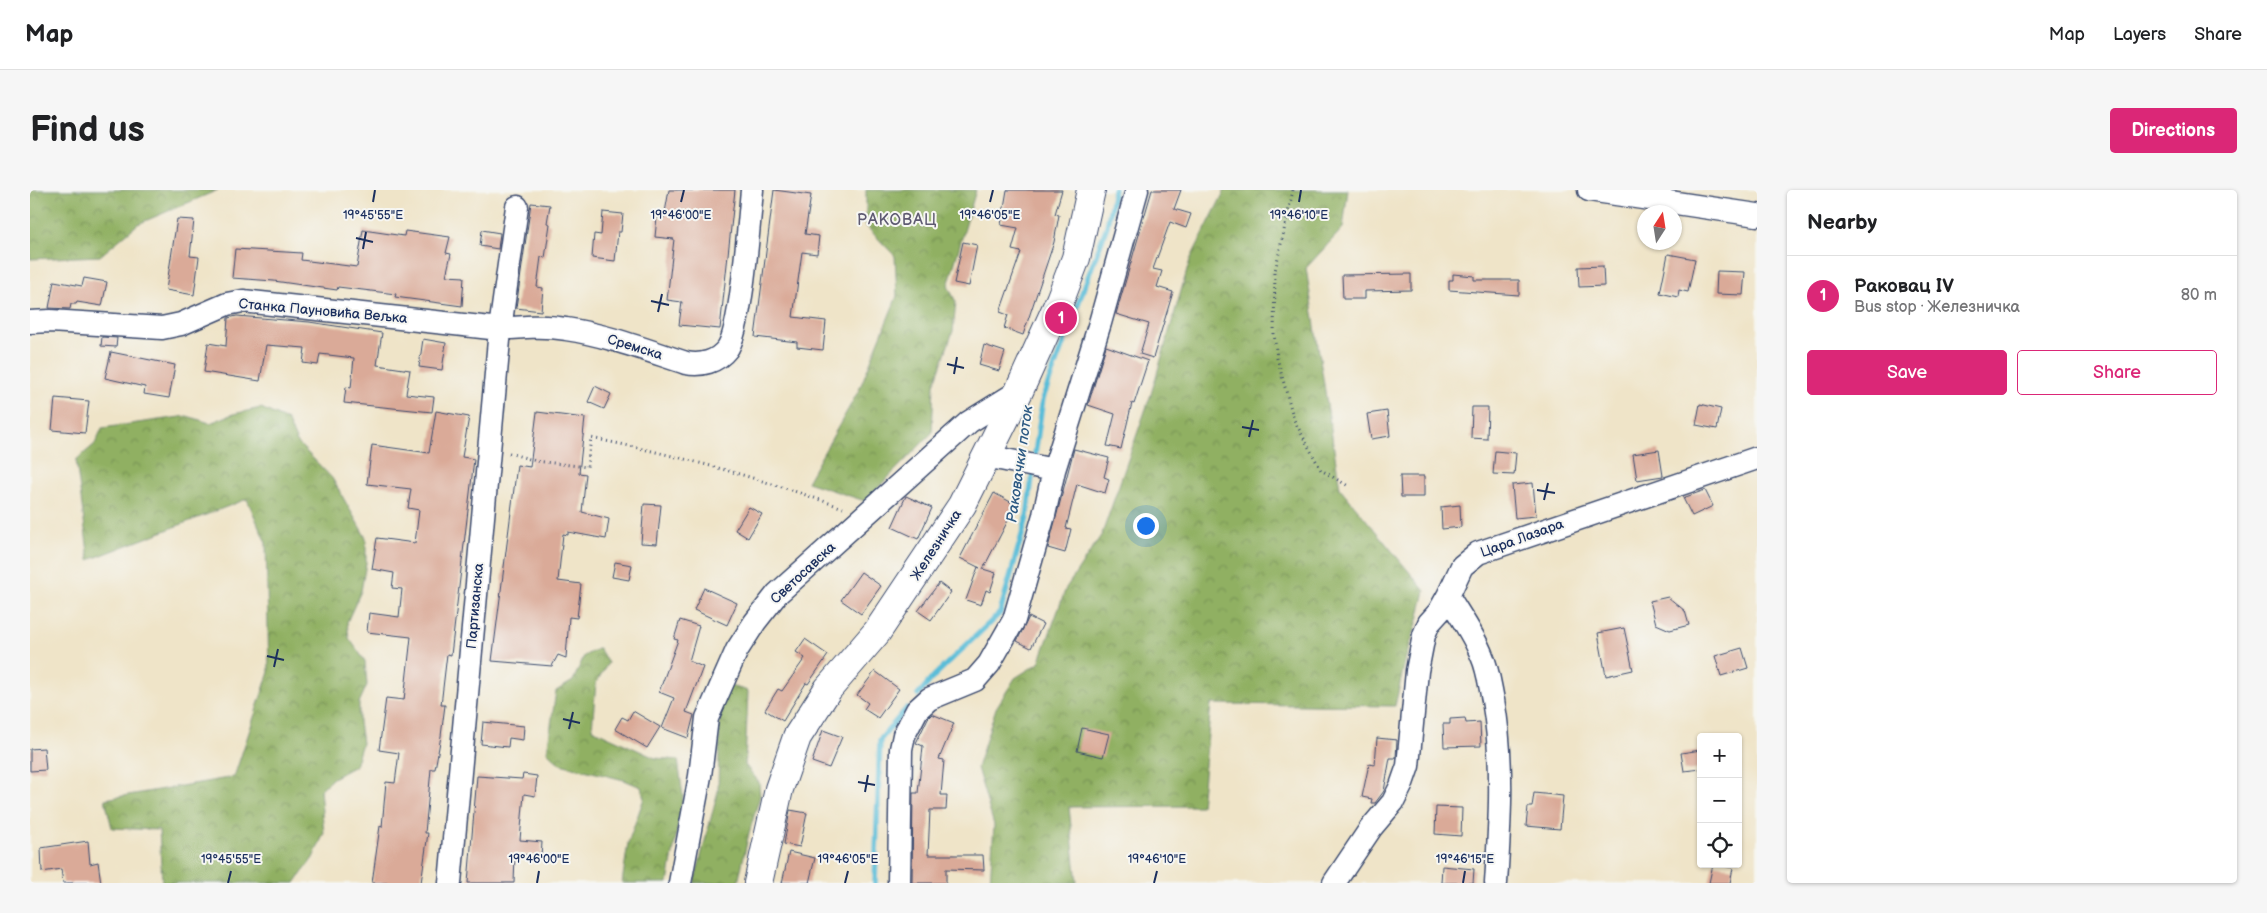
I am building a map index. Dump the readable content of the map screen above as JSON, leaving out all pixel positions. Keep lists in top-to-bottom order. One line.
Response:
{"streets":{"street":["Станка Пауновића Вељка","Сремска","Цара Лазара","Железничка","Светосавска","Партизанска"]},"crossings":[["Станка Пауновића Вељка","Сремска"],["Станка Пауновића Вељка","Партизанска"],["Сремска","Партизанска"],["Железничка","Светосавска"]],"districts":["РАКОВАЦ"],"water":["Раковачки поток"],"north":"top","page":{"header":"Map","nav":["Map","Layers","Share"],"buttons":["Directions",["Save","Share"]],"title":"Find us","heading":"Nearby","list":[{"mark":"1","name":"Раковац IV","note":"Bus stop · Железничка","value":"80 m"}],"pins":"1","map_buttons":["+","−"]},"coordinates":["19°45'55\"E","19°46'00\"E","19°46'05\"E","19°46'10\"E","19°46'15\"E"]}
